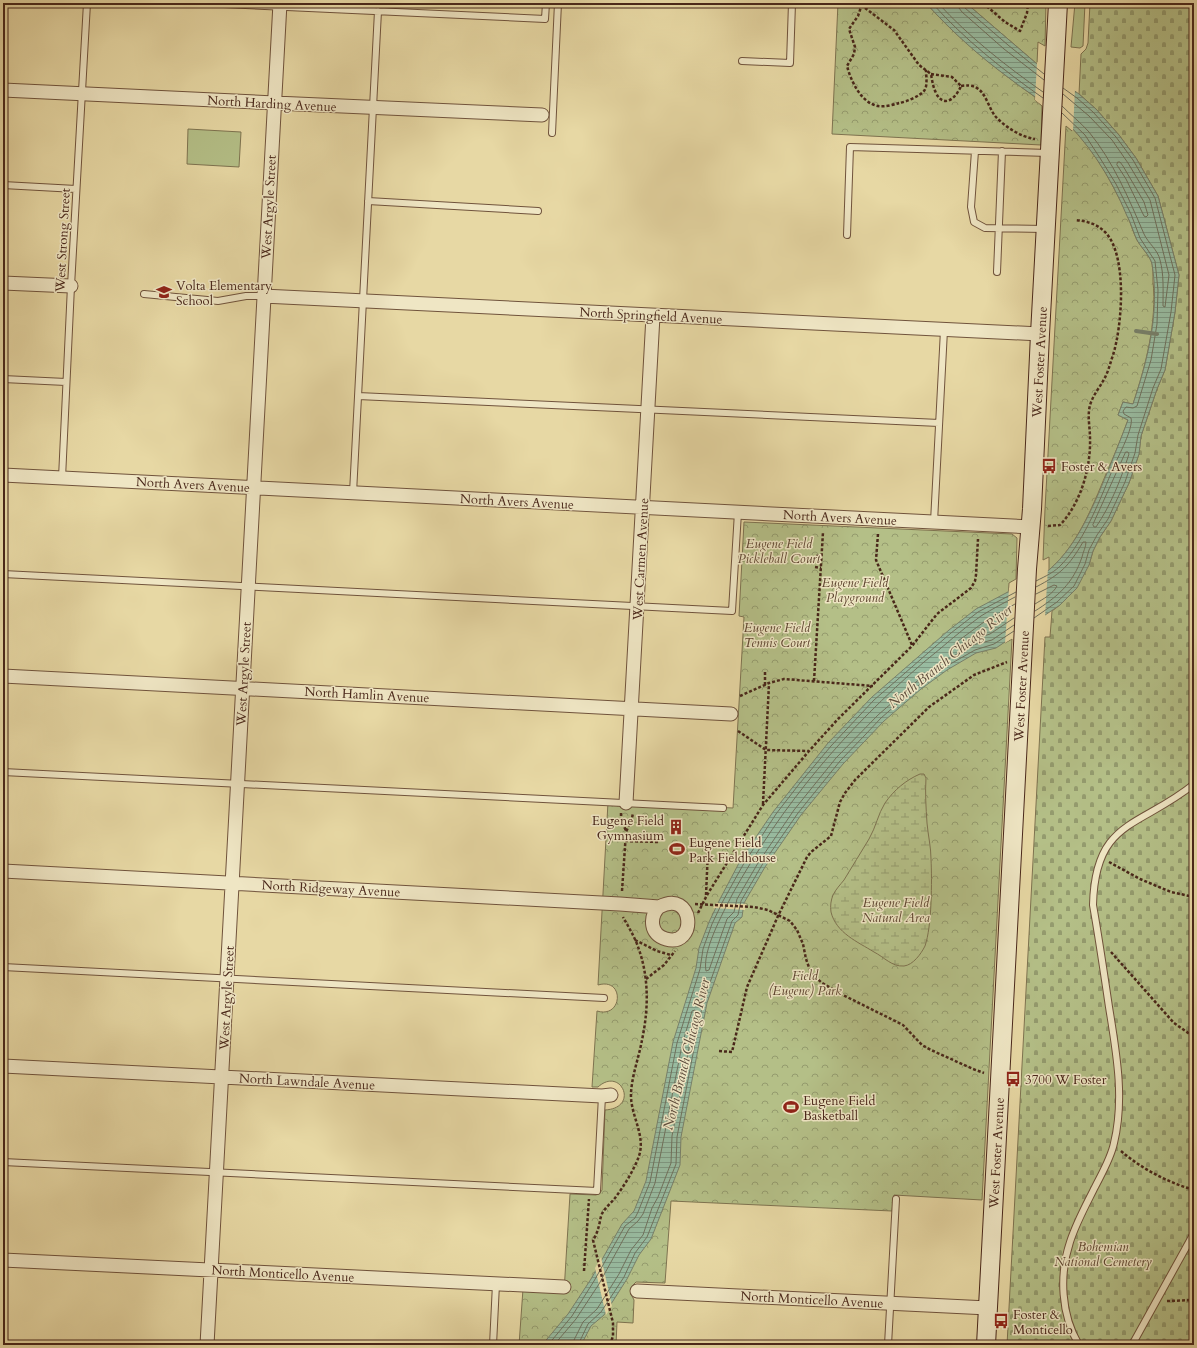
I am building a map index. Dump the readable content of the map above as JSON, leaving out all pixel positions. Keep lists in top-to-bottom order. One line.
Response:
{"streets":{"main road":["West Foster Avenue"],"street":["North Harding Avenue","West Argyle Street","North Springfield Avenue","North Avers Avenue","West Carmen Avenue","North Hamlin Avenue","North Ridgeway Avenue","North Lawndale Avenue","North Monticello Avenue"],"lane":["West Strong Street"]},"crossings":[["North Harding Avenue","West Argyle Street"],["North Harding Avenue","West Strong Street"],["West Argyle Street","North Springfield Avenue"],["West Argyle Street","North Avers Avenue"],["West Argyle Street","North Hamlin Avenue"],["West Argyle Street","North Ridgeway Avenue"],["West Argyle Street","North Lawndale Avenue"],["West Argyle Street","North Monticello Avenue"],["West Strong Street","North Avers Avenue"],["North Springfield Avenue","West Foster Avenue"],["North Springfield Avenue","West Carmen Avenue"],["West Foster Avenue","North Avers Avenue"],["West Foster Avenue","North Monticello Avenue"],["North Avers Avenue","West Carmen Avenue"],["West Carmen Avenue","North Hamlin Avenue"]],"water":["North Branch Chicago River"],"parks":["Eugene Field Pickleball Court","Eugene Field Playground","Eugene Field Tennis Court","Eugene Field Natural Area","Field (Eugene) Park","Bohemian National Cemetery"],"places":{"school or university":["Volta Elementary School"],"bus stop":["Foster & Avers","3700 W Foster","Foster & Monticello"],"building":["Eugene Field Gymnasium"],"sports":["Eugene Field Park Fieldhouse","Eugene Field Basketball"]}}
